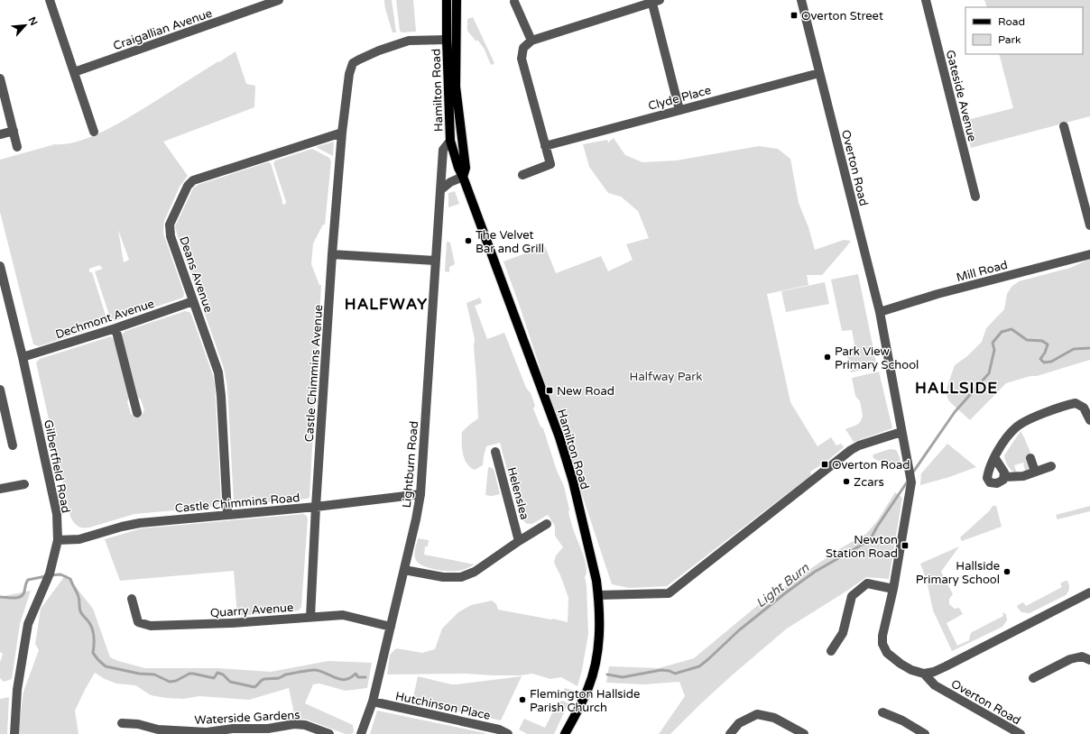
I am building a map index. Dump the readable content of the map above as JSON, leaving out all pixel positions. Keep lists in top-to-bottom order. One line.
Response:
{"streets":{"main road":["Hamilton Road"],"street":["Craigallian Avenue","Gateside Avenue","Clyde Place","Overton Road","Mill Road","Deans Avenue","Dechmont Avenue","Castle Chimmins Avenue","Lightburn Road","Gilbertfield Road","Helenslea","Castle Chimmins Road","Quarry Avenue","Hutchinson Place","Waterside Gardens"]},"crossings":[["Hamilton Road","Castle Chimmins Avenue"],["Hamilton Road","Lightburn Road"],["Clyde Place","Overton Road"],["Overton Road","Mill Road"],["Deans Avenue","Dechmont Avenue"],["Deans Avenue","Castle Chimmins Avenue"],["Deans Avenue","Castle Chimmins Road"],["Dechmont Avenue","Gilbertfield Road"],["Castle Chimmins Avenue","Castle Chimmins Road"],["Castle Chimmins Avenue","Quarry Avenue"],["Lightburn Road","Castle Chimmins Road"],["Lightburn Road","Quarry Avenue"],["Lightburn Road","Hutchinson Place"],["Gilbertfield Road","Castle Chimmins Road"]],"districts":["HALFWAY","HALLSIDE"],"water":["Light Burn"],"parks":["Halfway Park"],"places":{"transit":["Overton Street","New Road","Overton Road","Newton Station Road"],"other":["The Velvet Bar and Grill","Park View Primary School","Zcars","Hallside Primary School","Flemington Hallside Parish Church"]},"legend":["Road","Park"],"north":"top right"}
